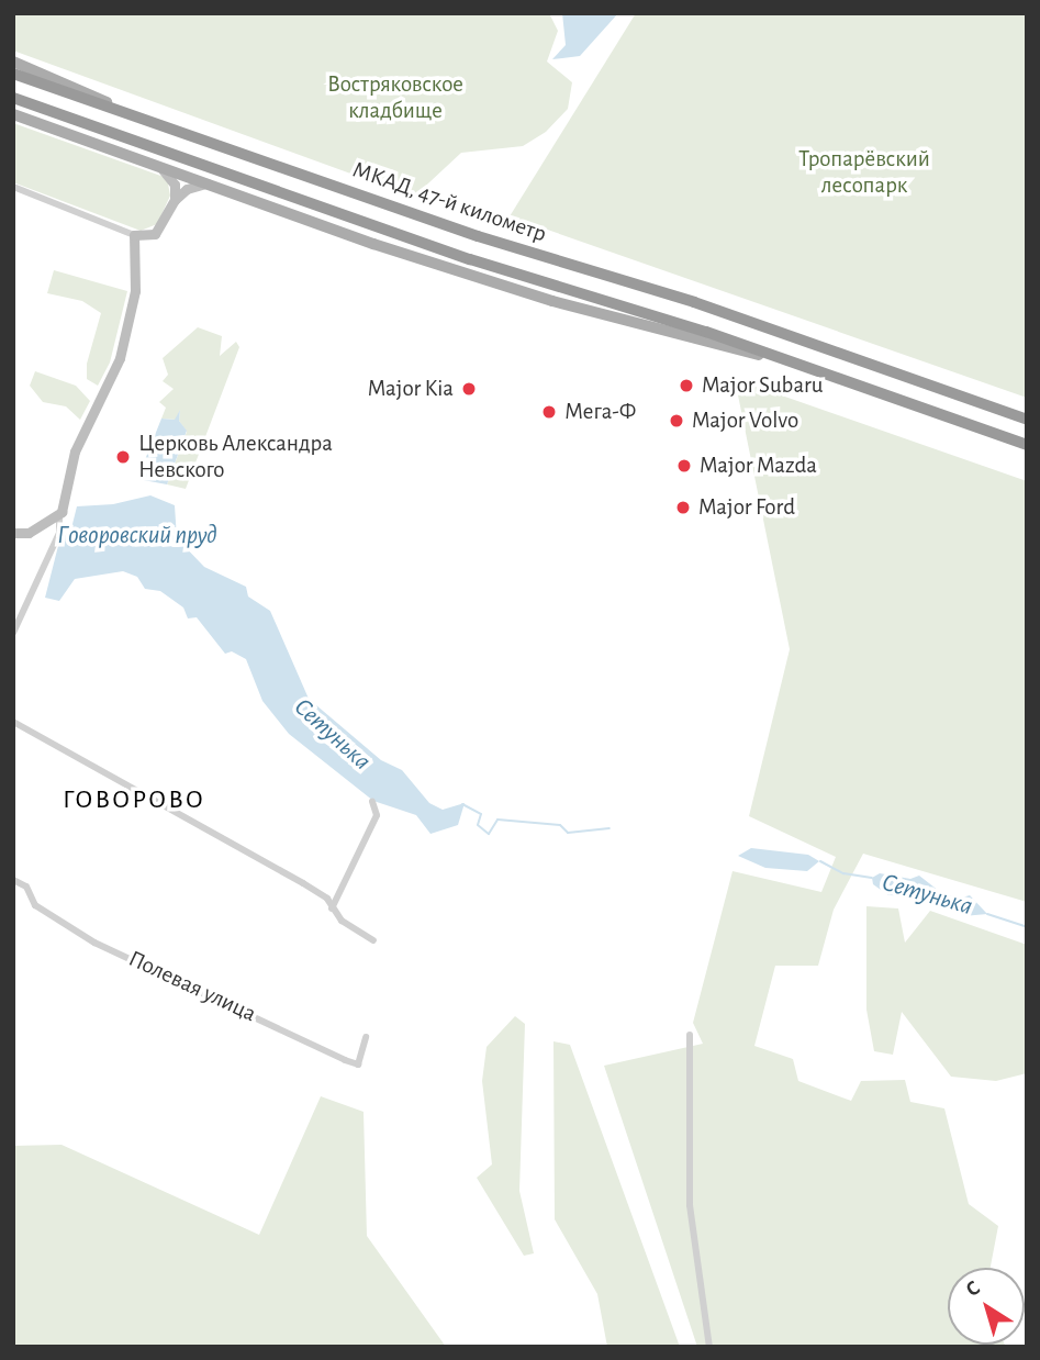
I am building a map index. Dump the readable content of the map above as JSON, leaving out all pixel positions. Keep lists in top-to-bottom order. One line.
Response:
{"streets":{"highway":["МКАД, 47-й километр"],"street":["Полевая улица"]},"districts":["ГОВОРОВО"],"water":["Говоровский пруд","Сетунька"],"parks":["Востряковское кладбище","Тропарёвский лесопарк"],"places":["Major Subaru","Major Kia","Мега-Ф","Major Volvo","Церковь Александра Невского","Major Mazda","Major Ford"],"north":"top left"}
